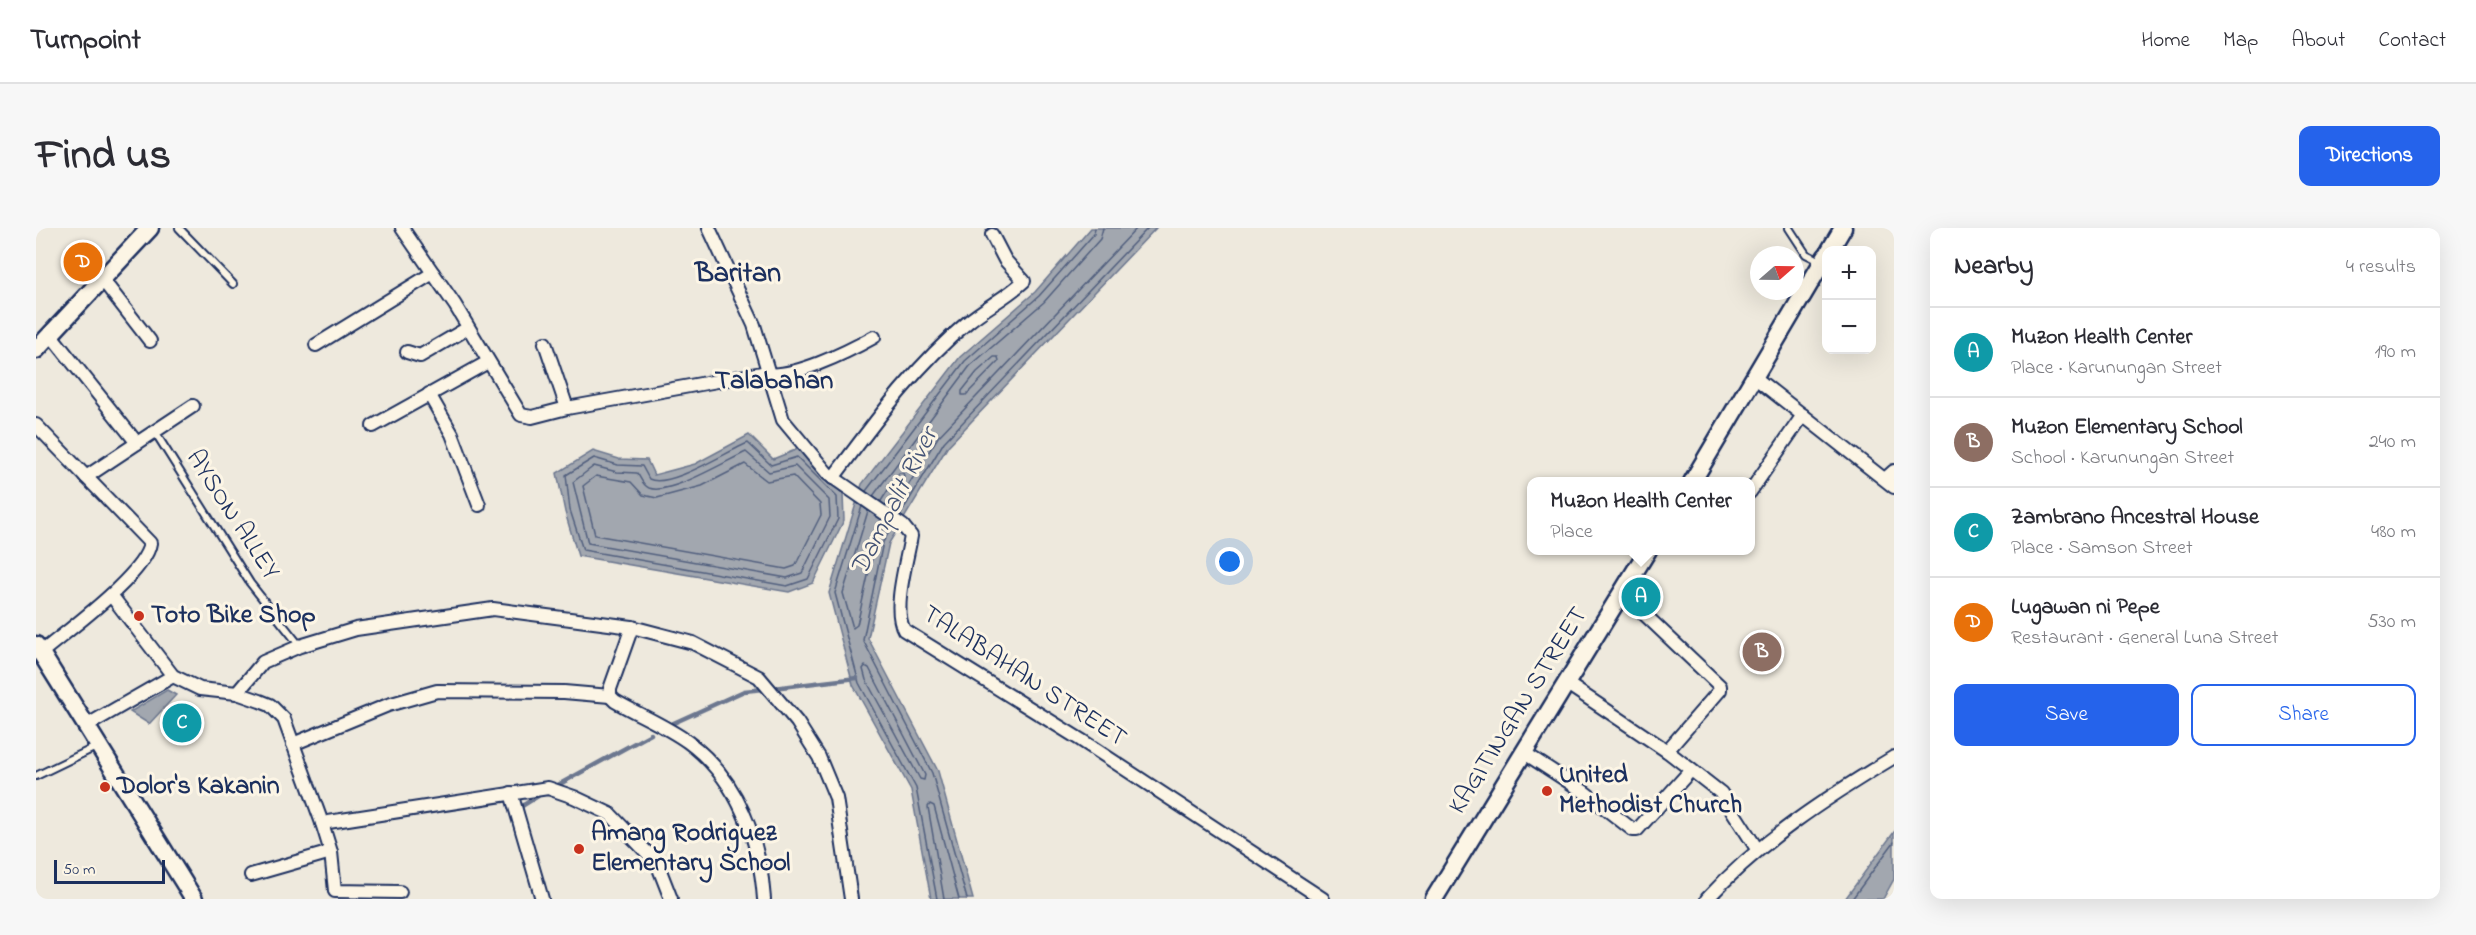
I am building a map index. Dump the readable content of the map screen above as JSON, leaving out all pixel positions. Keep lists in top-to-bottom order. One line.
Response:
{"streets":{"street":["TALABAHAN STREET","KAGITINGAN STREET"],"lane":["AYSON ALLEY"]},"districts":["Baritan","Talabahan"],"water":["Dampalit River"],"places":["Toto Bike Shop","Dolor's Kakanin","United Methodist Church","Amang Rodriguez Elementary School"],"scale_bar":"50 m","north":"right","page":{"header":"Turnpoint","nav":["Home","Map","About","Contact"],"title":"Find us","buttons":["Directions",["Save","Share"]],"heading":["Nearby","4 results"],"pins":["D","A","B","C"],"map_buttons":["+","−"],"list":[{"mark":"A","name":"Muzon Health Center","note":"Place · Karunungan Street","value":"190 m"},{"mark":"B","name":"Muzon Elementary School","note":"School · Karunungan Street","value":"240 m"},{"mark":"C","name":"Zambrano Ancestral House","note":"Place · Samson Street","value":"480 m"},{"mark":"D","name":"Lugawan ni Pepe","note":"Restaurant · General Luna Street","value":"530 m"}],"popup":["Muzon Health Center","Place"],"scale":"50 m"}}
